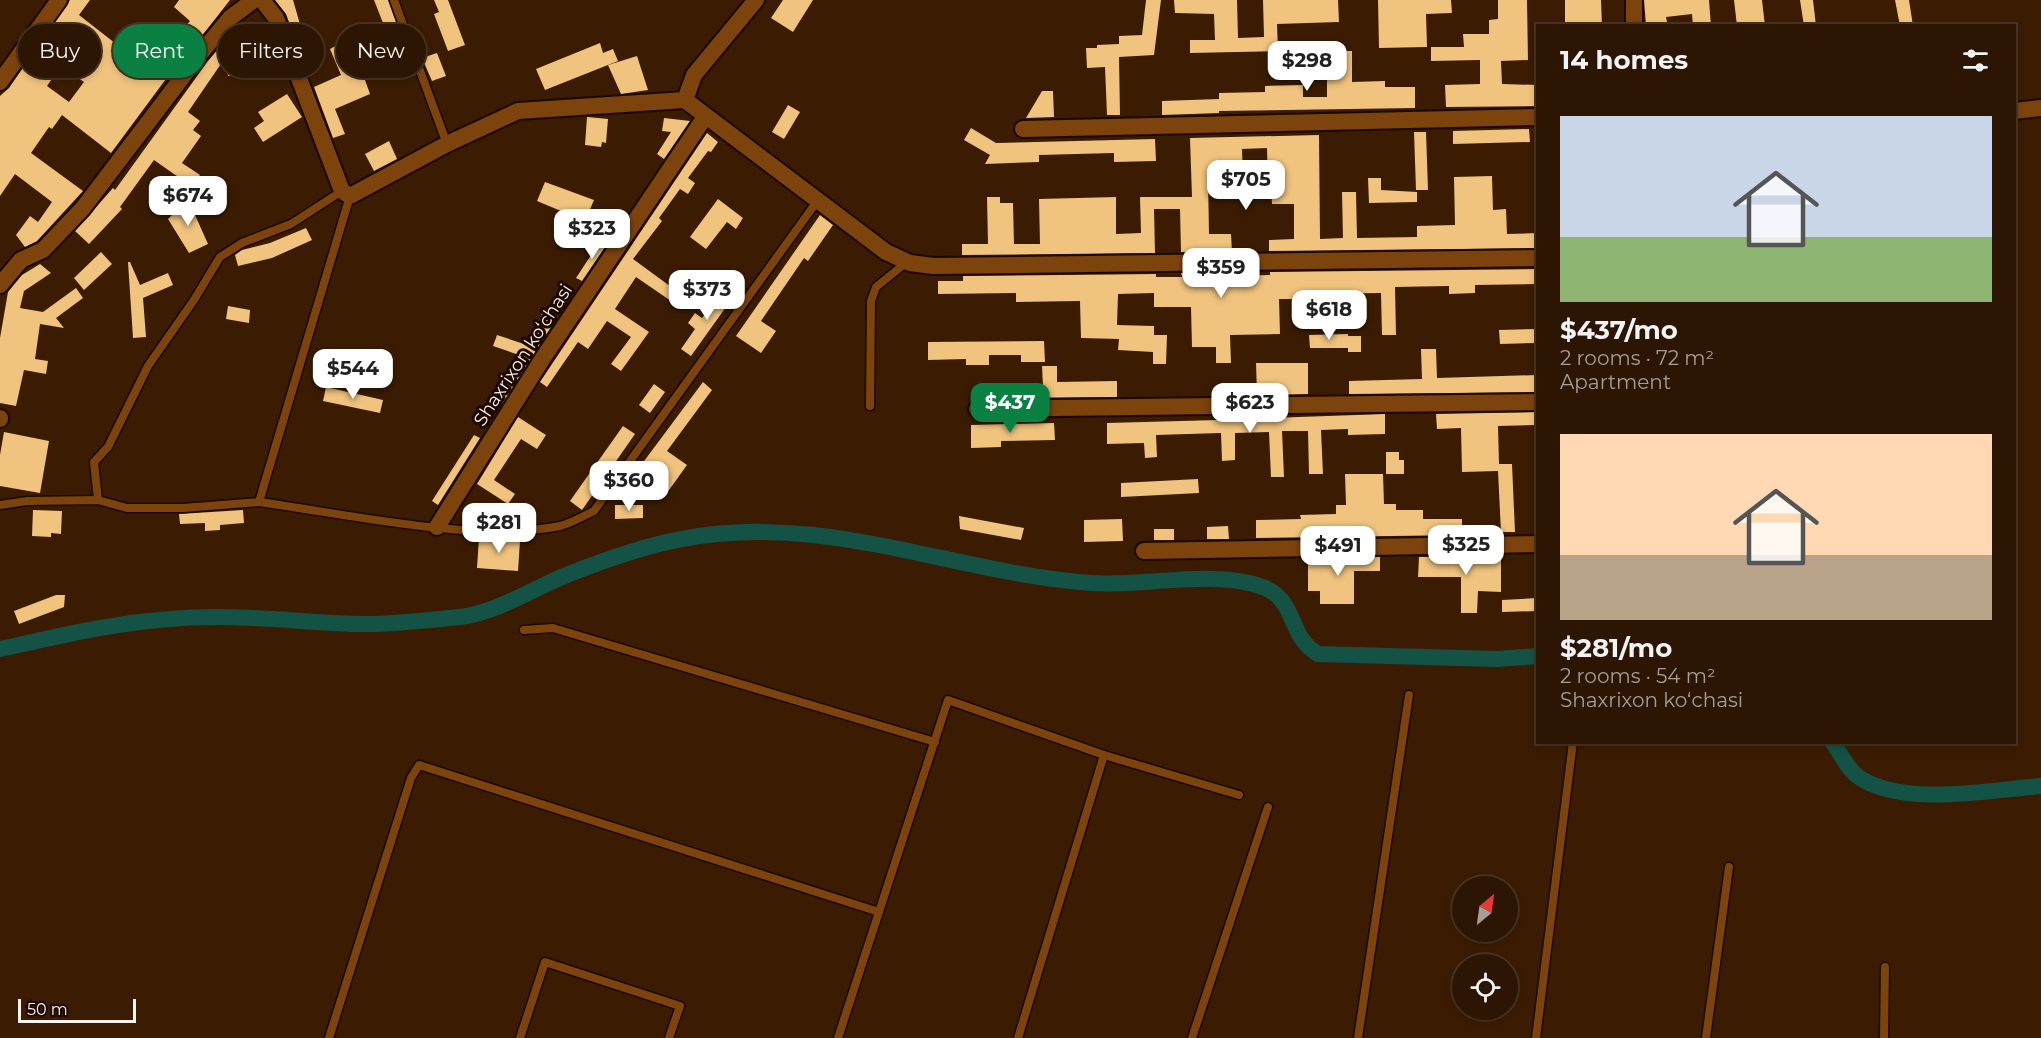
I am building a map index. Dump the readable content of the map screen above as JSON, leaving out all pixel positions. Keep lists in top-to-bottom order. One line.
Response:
{"streets":{"street":["Shaxrixon koʻchasi"]},"scale_bar":"50 m","north":"top right","page":{"chip":["Buy","Rent","Filters","New"],"heading":"14 homes","price":["$298","$705","$674","$323","$359","$373","$618","$544","$437","$623","$360","$281","$325","$491"],"list":[{"name":"$437/mo","note":"2 rooms · 72 m² · Apartment"},{"name":"$281/mo","note":"2 rooms · 54 m² · Shaxrixon koʻchasi"}],"scale":"50 m"}}
